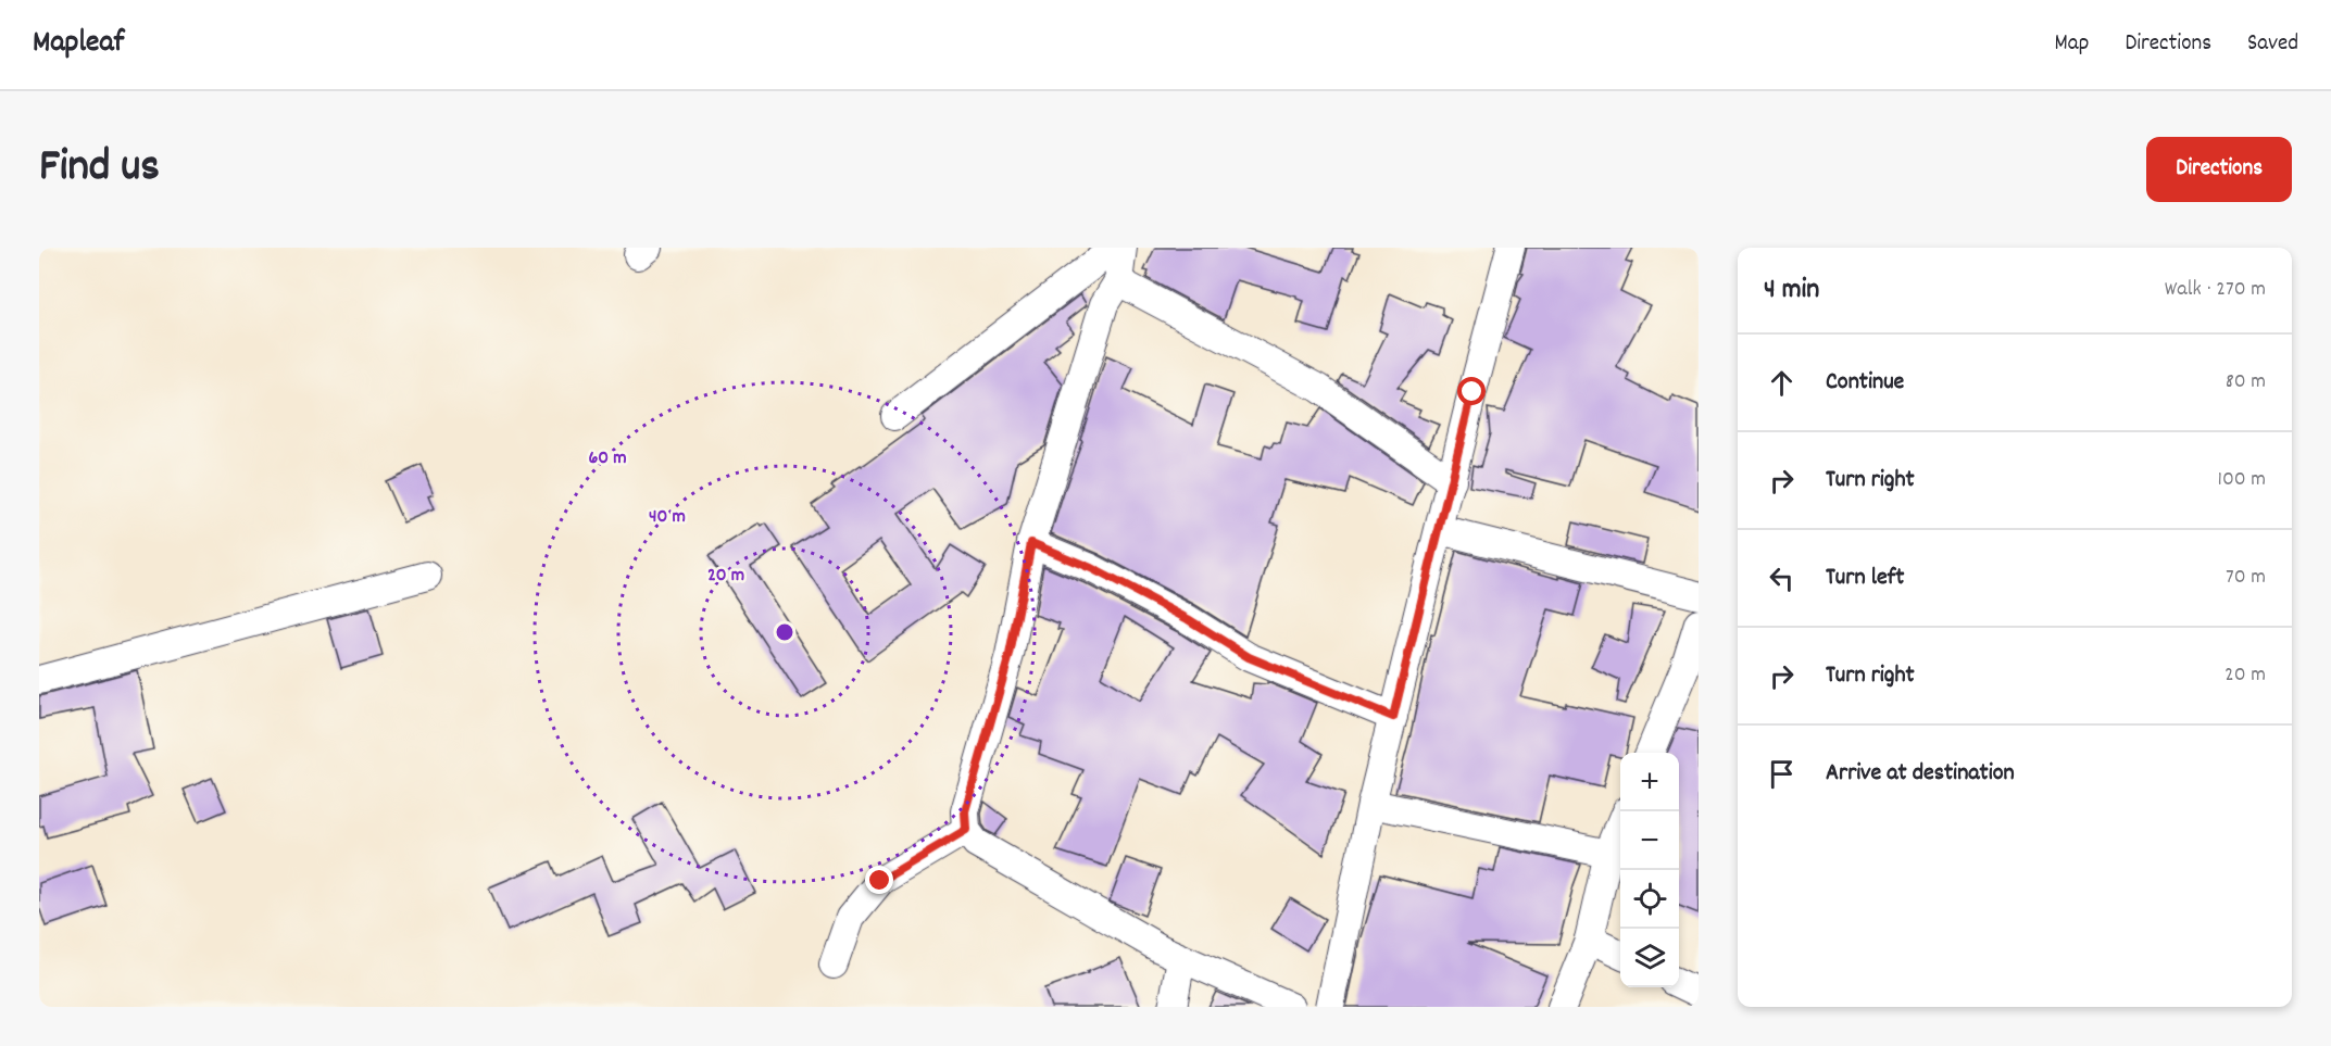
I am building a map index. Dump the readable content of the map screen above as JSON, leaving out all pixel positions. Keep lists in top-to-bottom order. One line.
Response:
{"page":{"header":"Mapleaf","nav":["Map","Directions","Saved"],"title":"Find us","buttons":"Directions","heading":["4 min","Walk · 270 m"],"list":[["Continue","80 m"],["Turn right","100 m"],["Turn left","70 m"],["Turn right","20 m"],"Arrive at destination"],"map_buttons":["+","−"]},"rings":["60 m","40 m","20 m"]}
